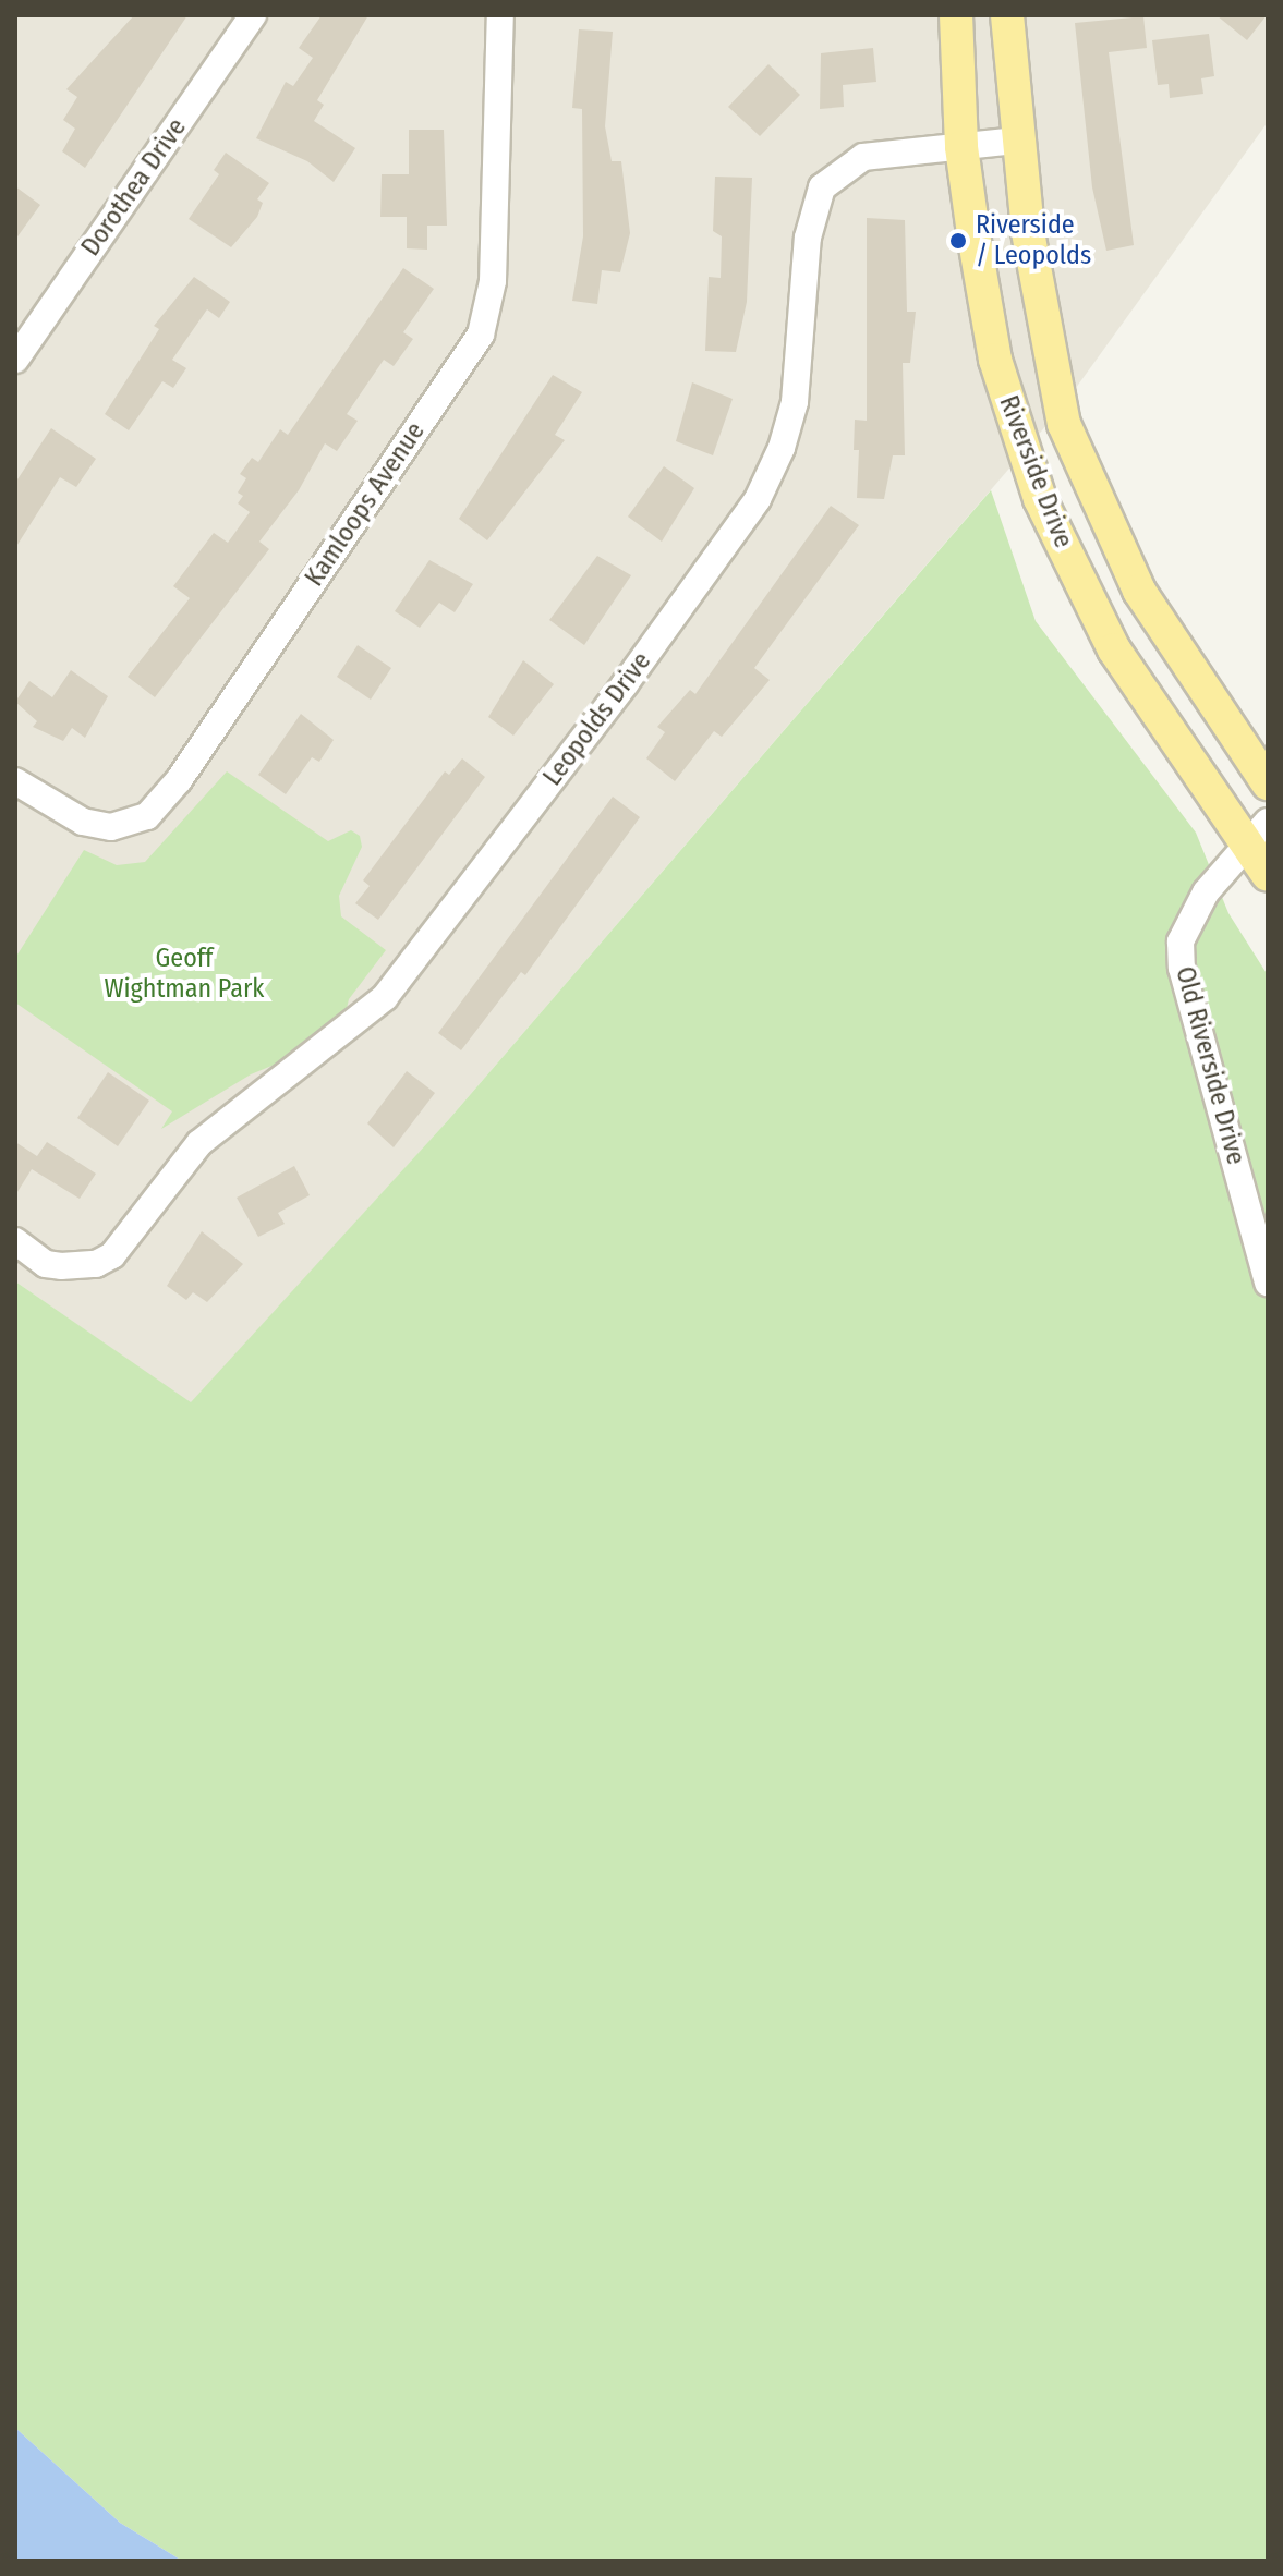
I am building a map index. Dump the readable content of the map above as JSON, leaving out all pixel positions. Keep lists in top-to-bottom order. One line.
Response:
{"streets":{"main road":["Riverside Drive"],"street":["Dorothea Drive","Kamloops Avenue","Leopolds Drive","Old Riverside Drive"]},"crossings":[["Riverside Drive","Leopolds Drive"],["Riverside Drive","Old Riverside Drive"]],"parks":["Geoff Wightman Park"],"places":["Riverside / Leopolds"]}
